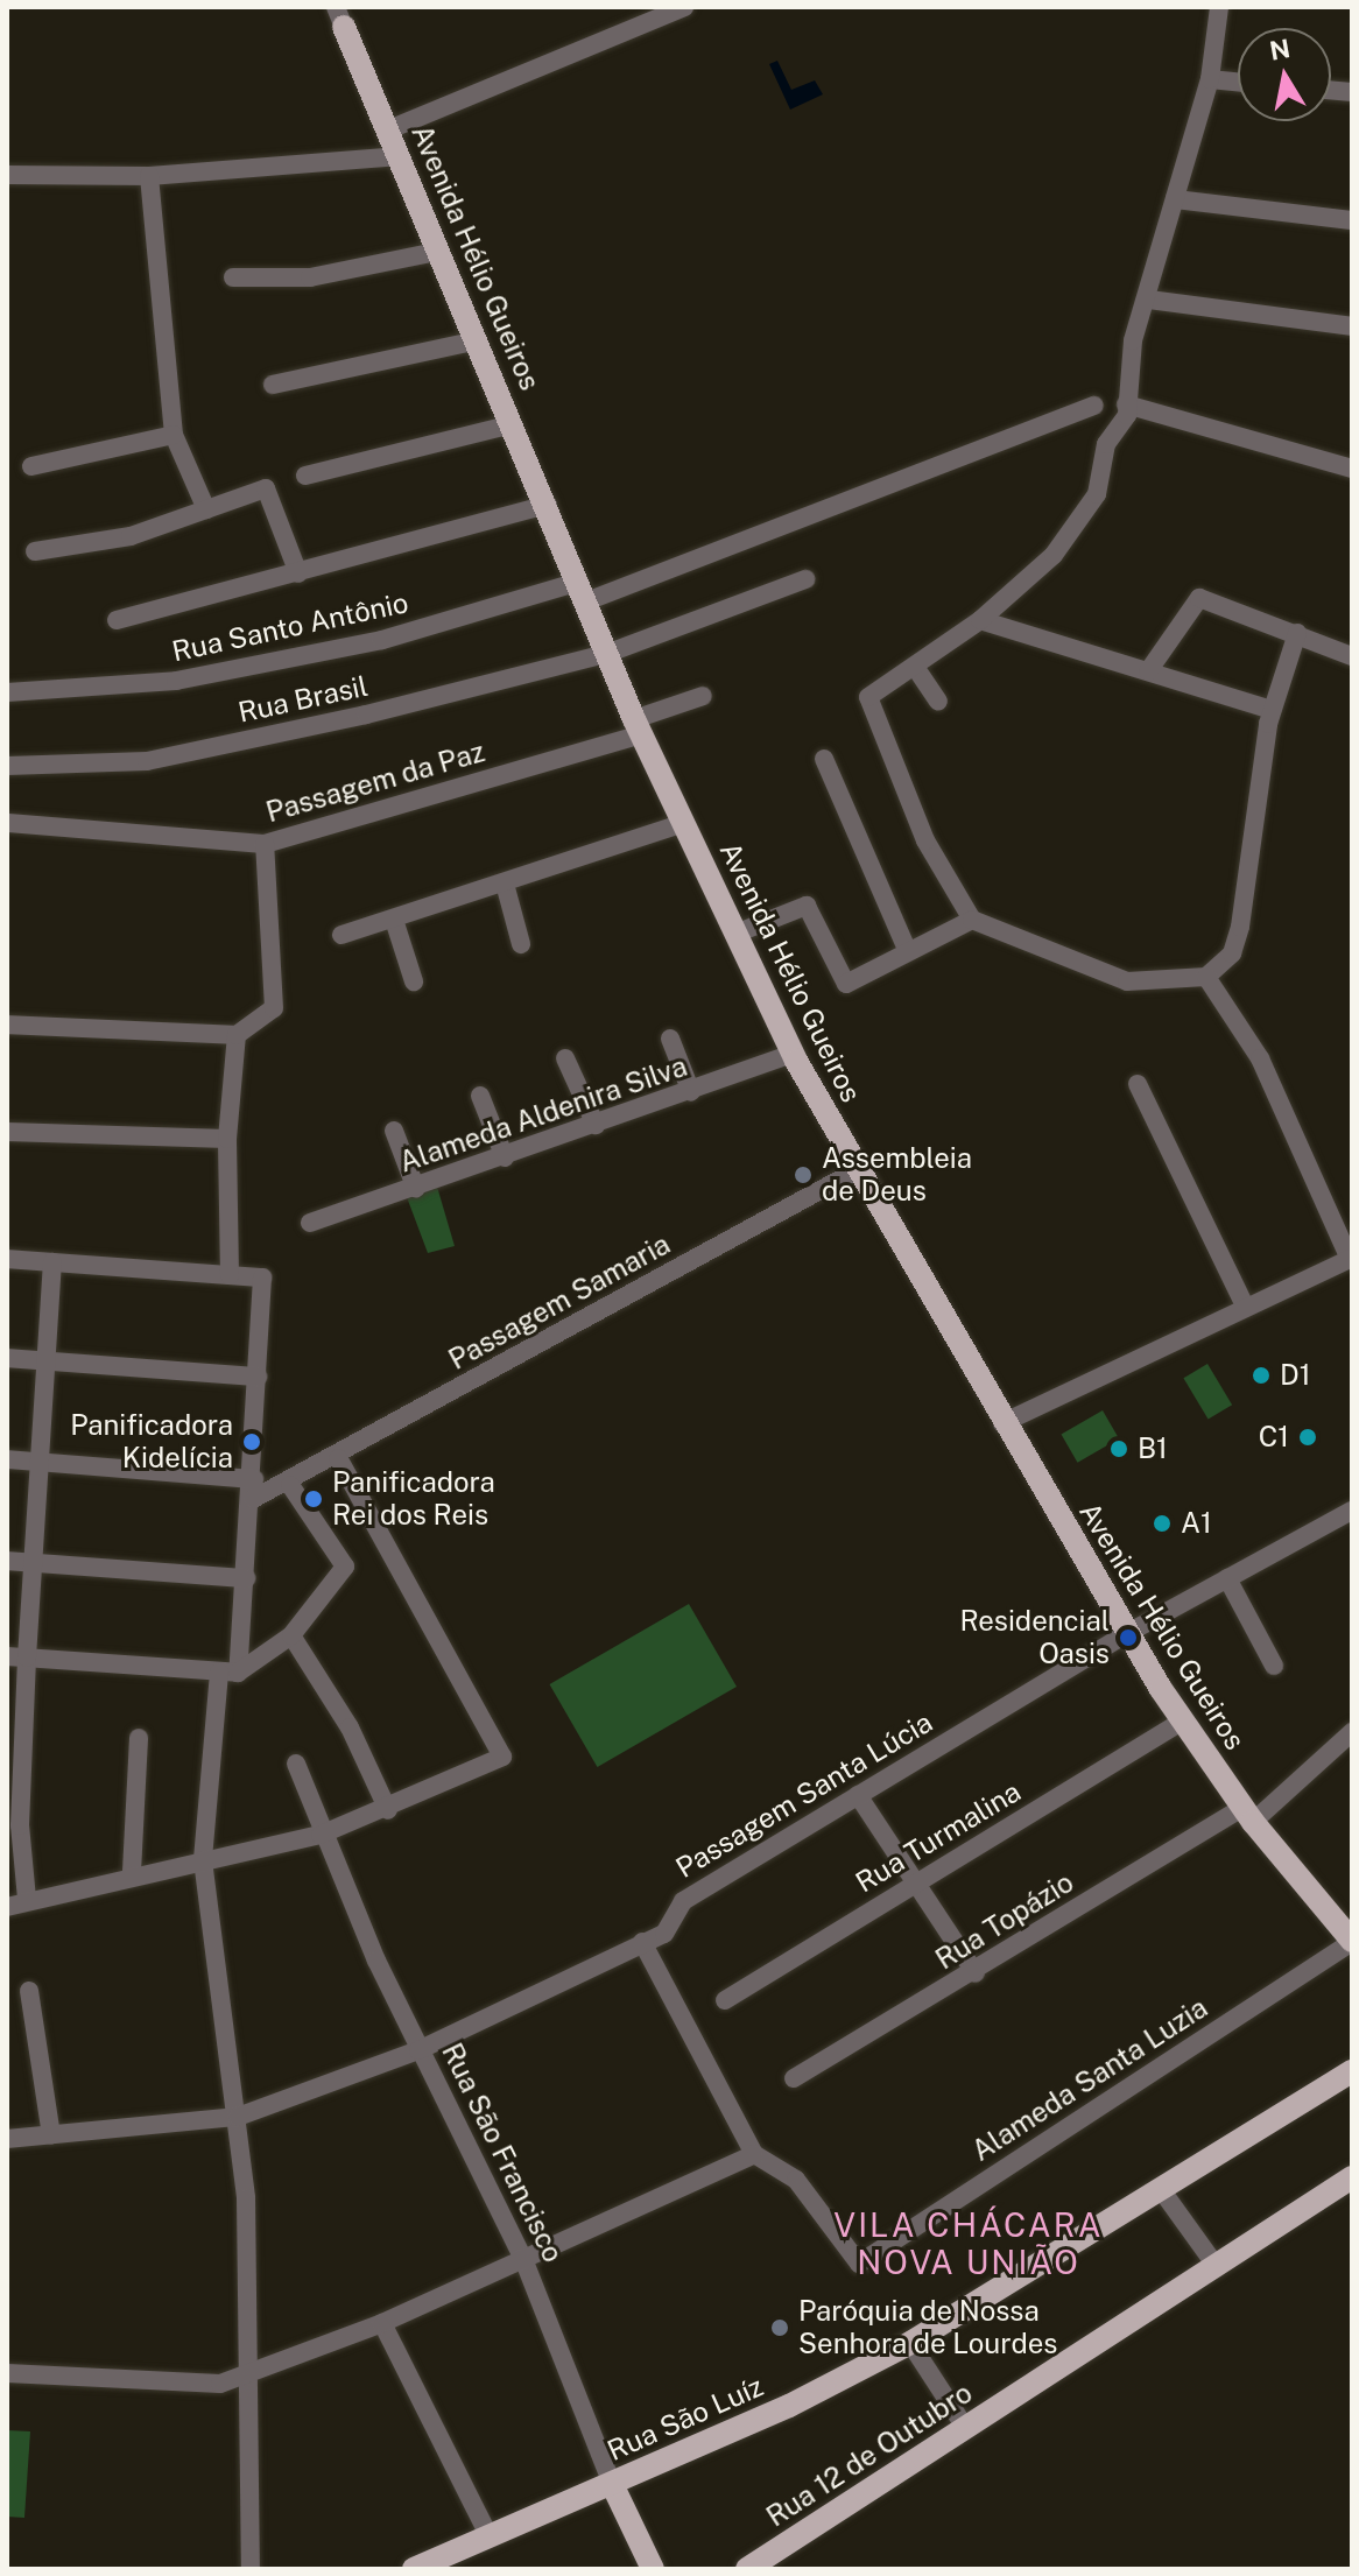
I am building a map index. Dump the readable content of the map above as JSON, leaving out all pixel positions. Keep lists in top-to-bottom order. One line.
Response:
{"streets":{"main road":["Avenida Hélio Gueiros","Rua São Francisco","Rua São Luíz","Rua 12 de Outubro"],"street":["Rua Santo Antônio","Rua Brasil","Passagem da Paz","Alameda Aldenira Silva","Passagem Samaria","Passagem Santa Lúcia","Rua Turmalina","Rua Topázio","Alameda Santa Luzia"]},"crossings":[["Avenida Hélio Gueiros","Rua Santo Antônio"],["Avenida Hélio Gueiros","Rua Brasil"],["Avenida Hélio Gueiros","Passagem da Paz"],["Avenida Hélio Gueiros","Alameda Aldenira Silva"],["Avenida Hélio Gueiros","Passagem Samaria"],["Avenida Hélio Gueiros","Passagem Santa Lúcia"],["Avenida Hélio Gueiros","Rua Turmalina"],["Avenida Hélio Gueiros","Rua Topázio"],["Avenida Hélio Gueiros","Alameda Santa Luzia"],["Passagem Santa Lúcia","Rua São Francisco"],["Rua São Francisco","Rua São Luíz"]],"districts":["VILA CHÁCARA NOVA UNIÃO"],"places":["Assembleia de Deus","D1","C1","Panificadora Kidelícia","B1","Panificadora Rei dos Reis","A1","Residencial Oasis","Paróquia de Nossa Senhora de Lourdes"],"north":"top"}
